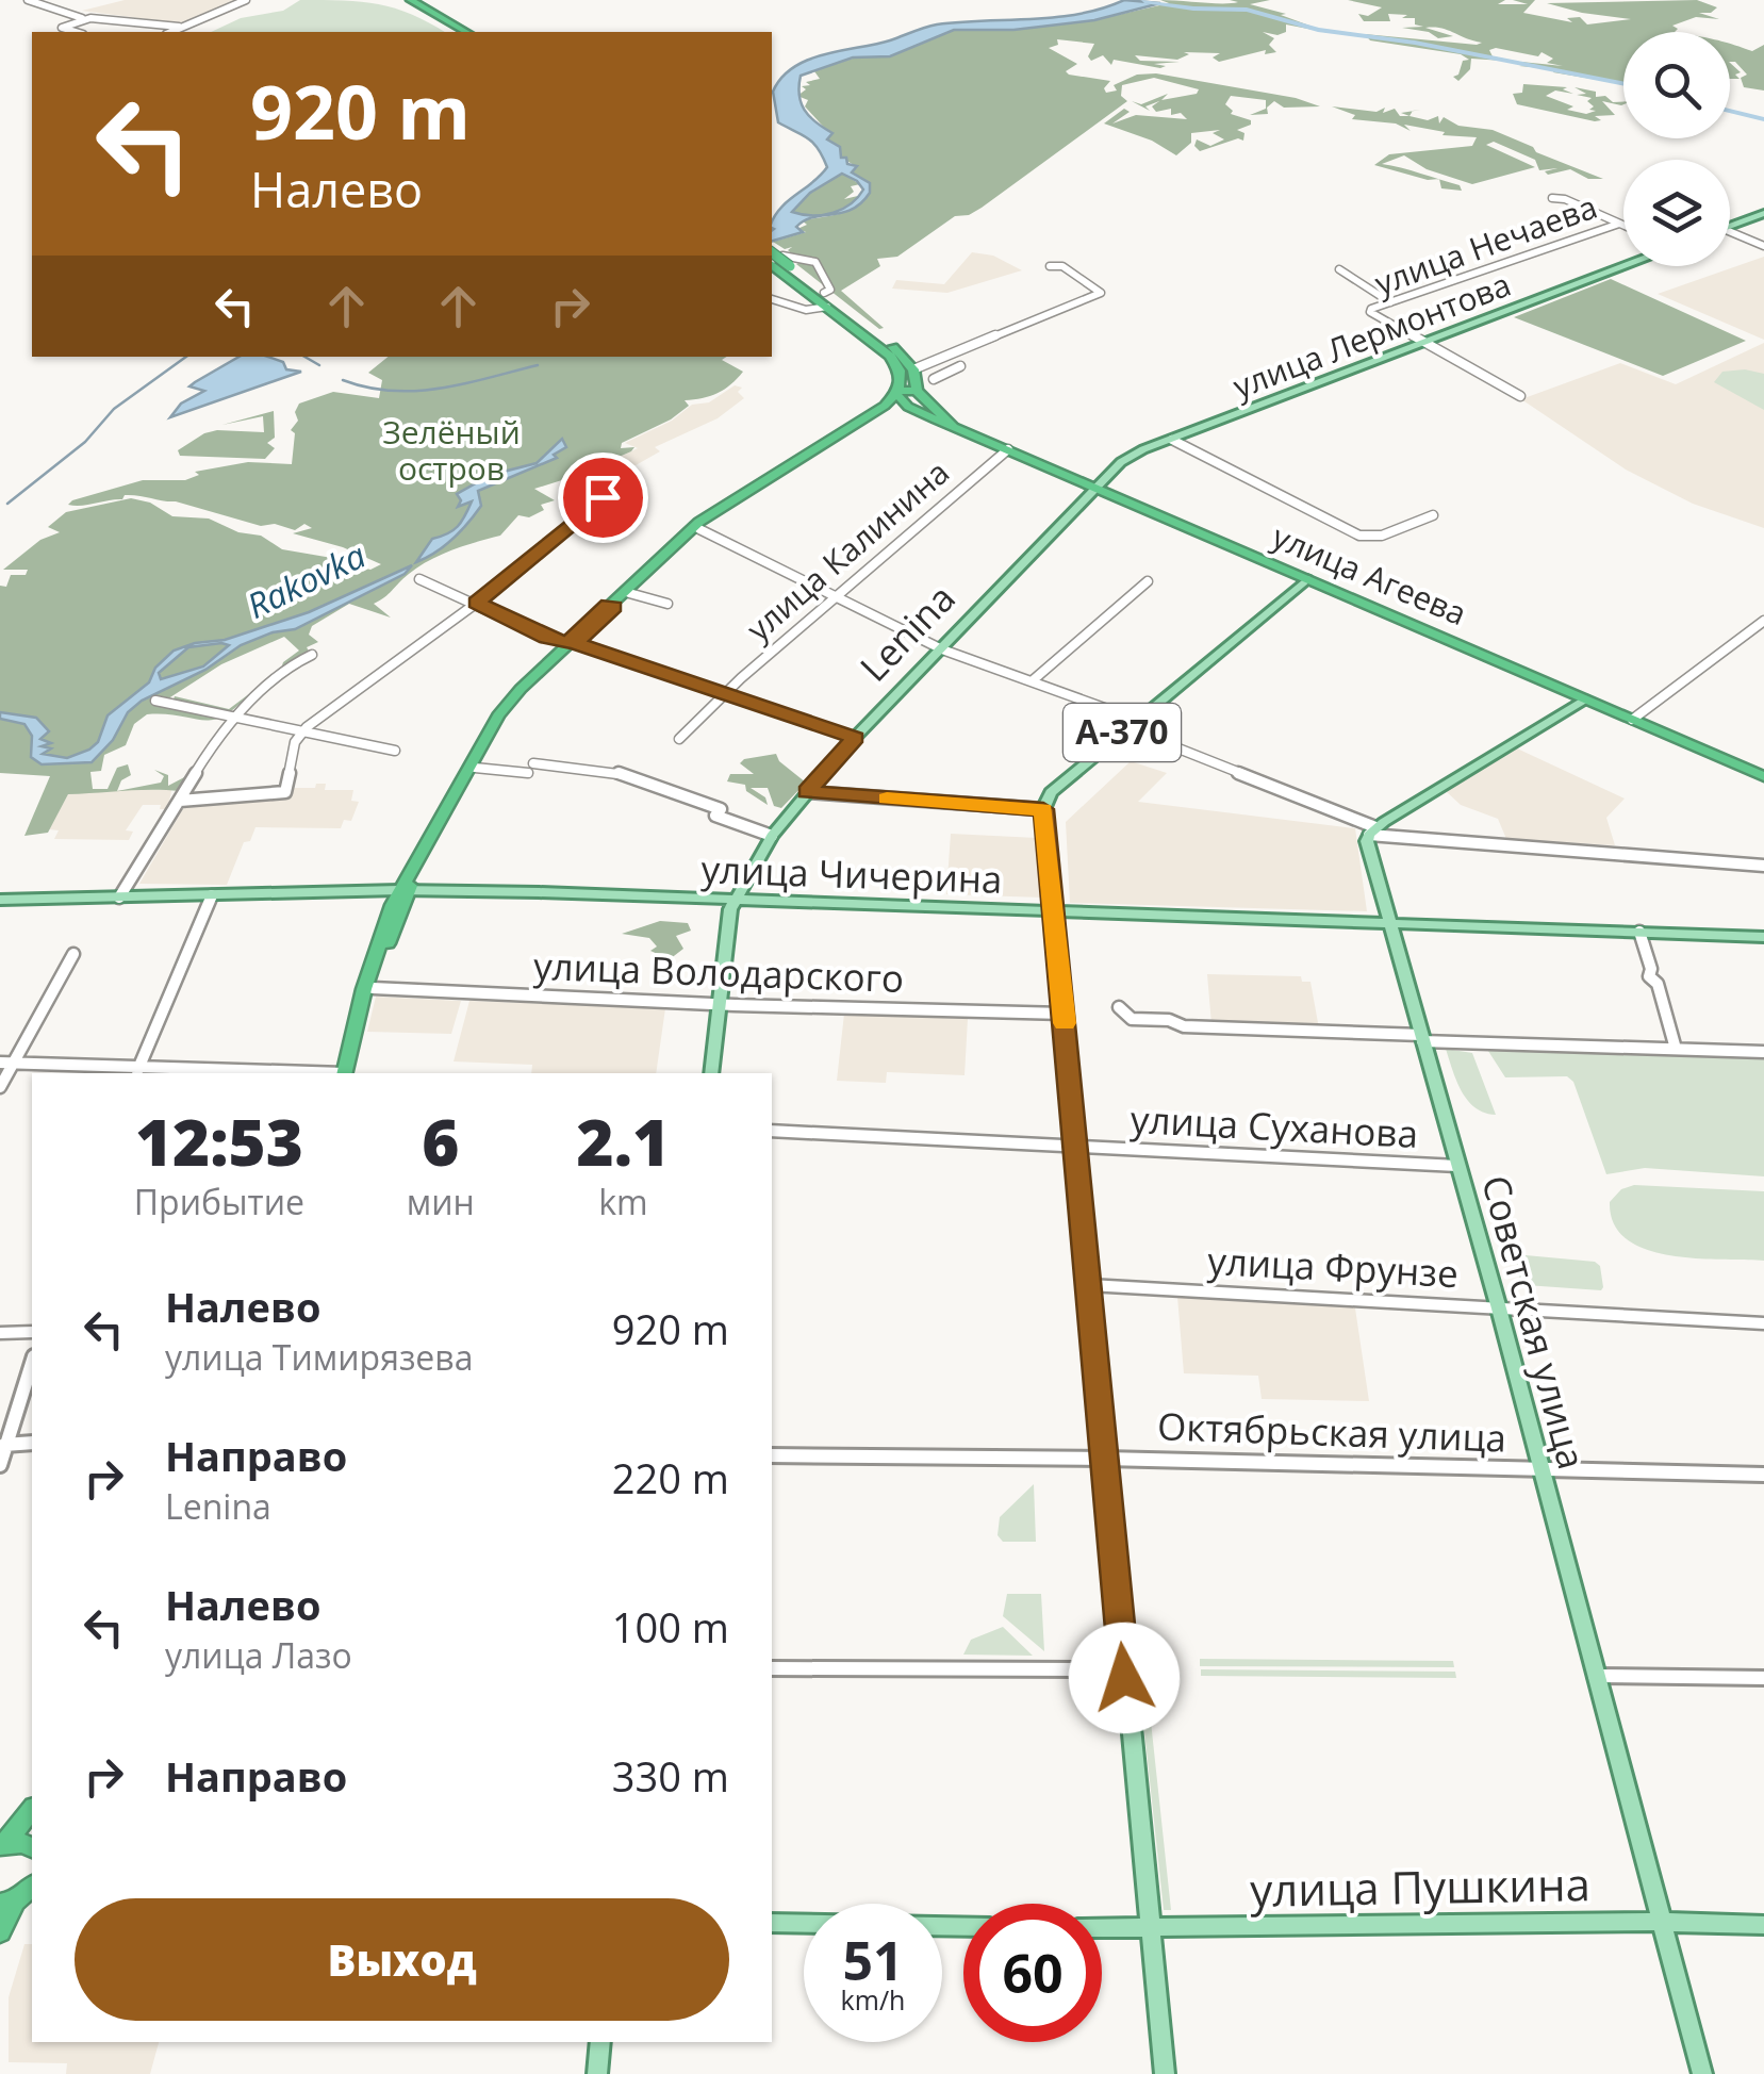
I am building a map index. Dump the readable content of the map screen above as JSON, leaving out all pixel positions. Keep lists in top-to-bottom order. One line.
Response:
{"streets":{"highway":["улица Агеева"],"main road":["улица Лермонтова","Lenina","А-370","улица Чичерина","Советская улица","улица Пушкина"],"street":["улица Нечаева","улица Калинина","улица Володарского","улица Суханова","улица Фрунзе","Октябрьская улица"]},"crossings":[["улица Нечаева","улица Лермонтова"],["улица Лермонтова","улица Агеева"],["улица Лермонтова","Lenina"],["улица Калинина","улица Агеева"],["улица Агеева","Lenina"],["улица Агеева","А-370"],["Lenina","улица Чичерина"],["Lenina","улица Володарского"],["А-370","улица Чичерина"],["А-370","улица Володарского"],["А-370","улица Суханова"],["А-370","улица Фрунзе"],["А-370","Октябрьская улица"],["А-370","улица Пушкина"],["улица Чичерина","Советская улица"],["улица Суханова","Советская улица"],["улица Фрунзе","Советская улица"],["Советская улица","Октябрьская улица"],["Советская улица","улица Пушкина"]],"water":["Rakovka"],"parks":["Зелёный остров"],"page":{"turn":["920 m","Налево"],"eta":["12:53","Прибытие","6","мин","2.1","km"],"list":[{"name":"Налево","note":"улица Тимирязева","value":"920 m"},{"name":"Направо","note":"Lenina","value":"220 m"},{"name":"Налево","note":"улица Лазо","value":"100 m"},{"name":"Направо","value":"330 m"}],"buttons":"Выход","speed":"51 km/h","limit":"60"}}
